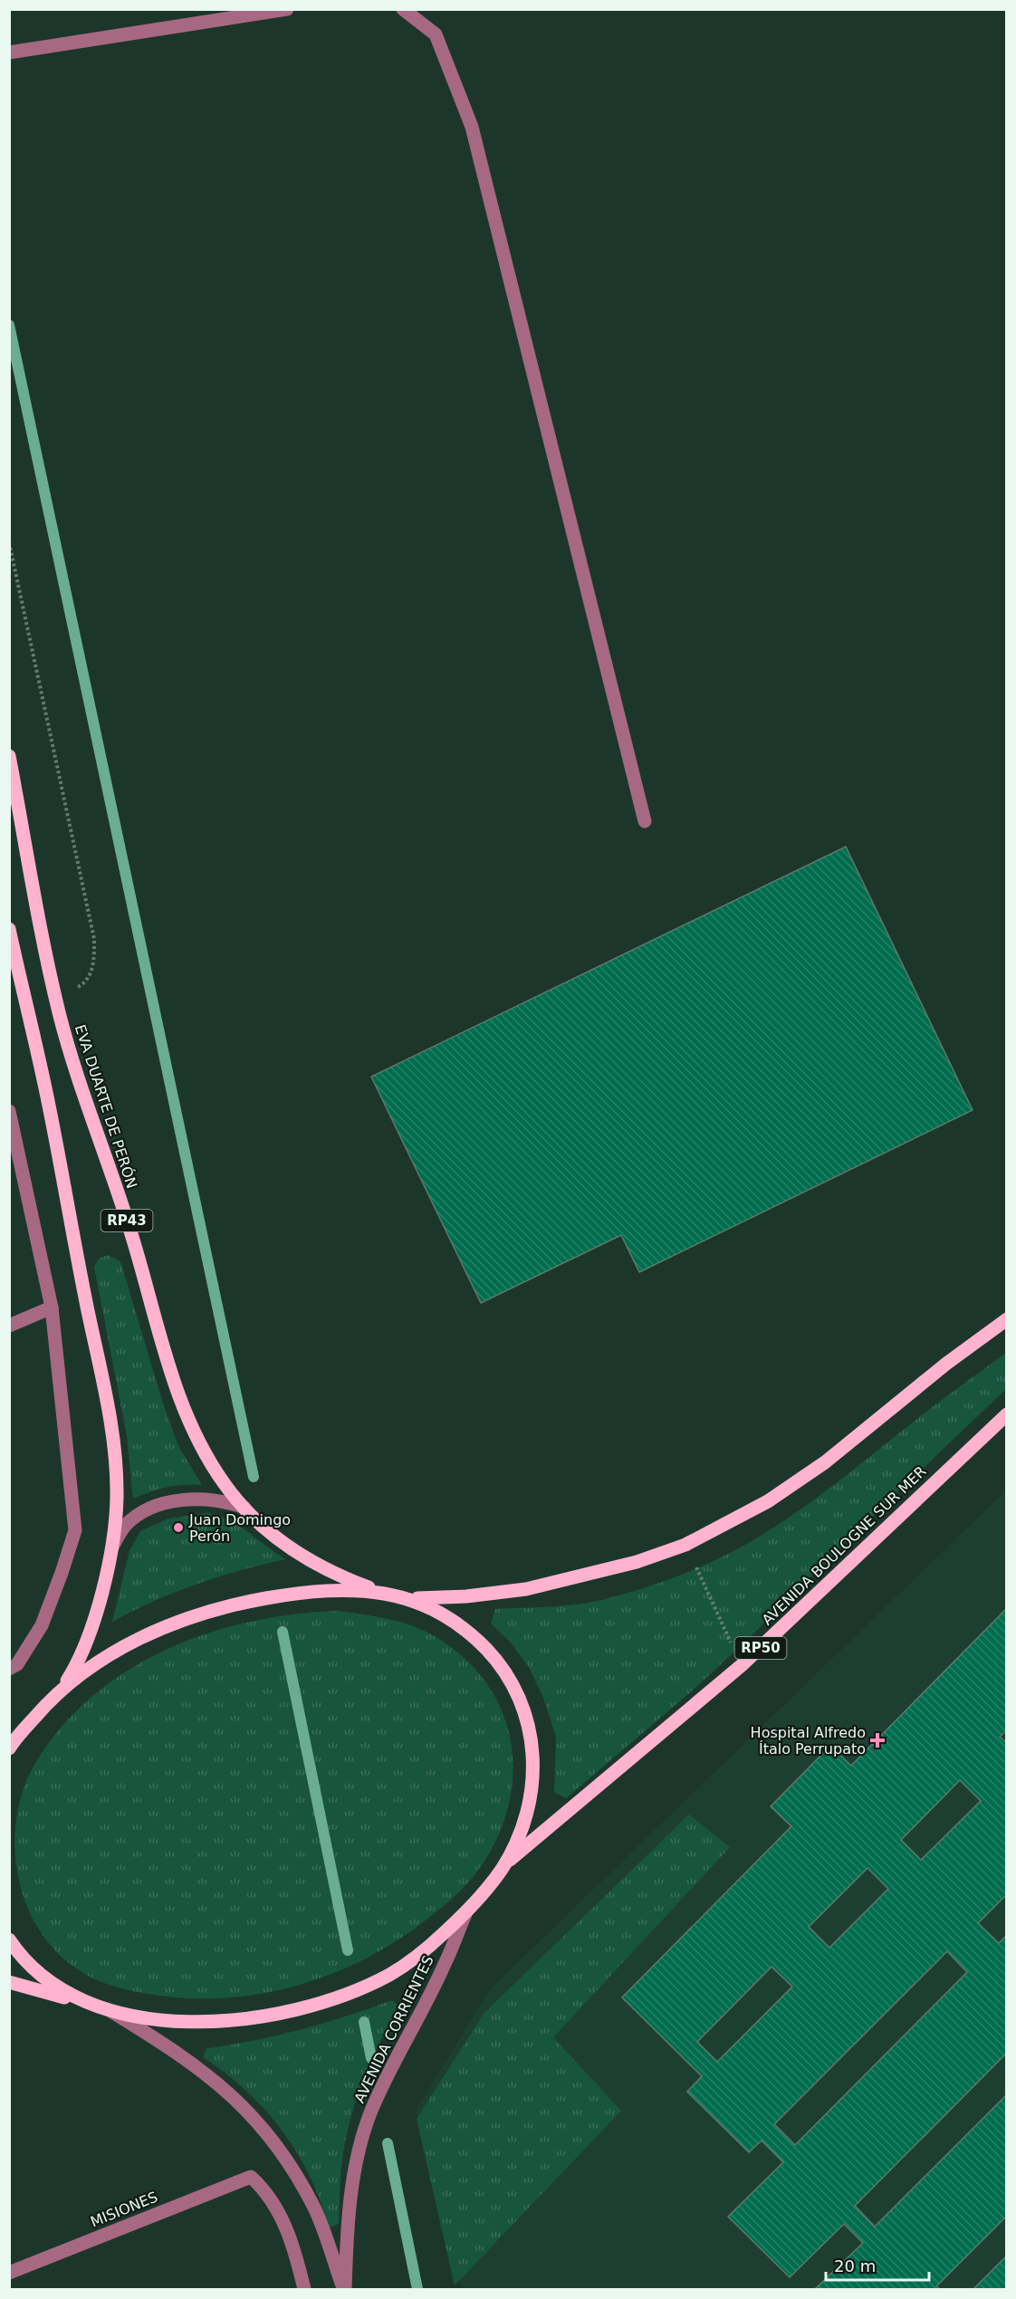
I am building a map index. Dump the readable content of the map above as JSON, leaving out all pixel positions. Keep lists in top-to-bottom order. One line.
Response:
{"streets":{"main road":["EVA DUARTE DE PERÓN","RP43","AVENIDA BOULOGNE SUR MER","RP50"],"street":["AVENIDA CORRIENTES","MISIONES"]},"places":{"other":["Juan Domingo Perón"],"health":["Hospital Alfredo Ítalo Perrupato"]},"scale_bar":"20 m"}
